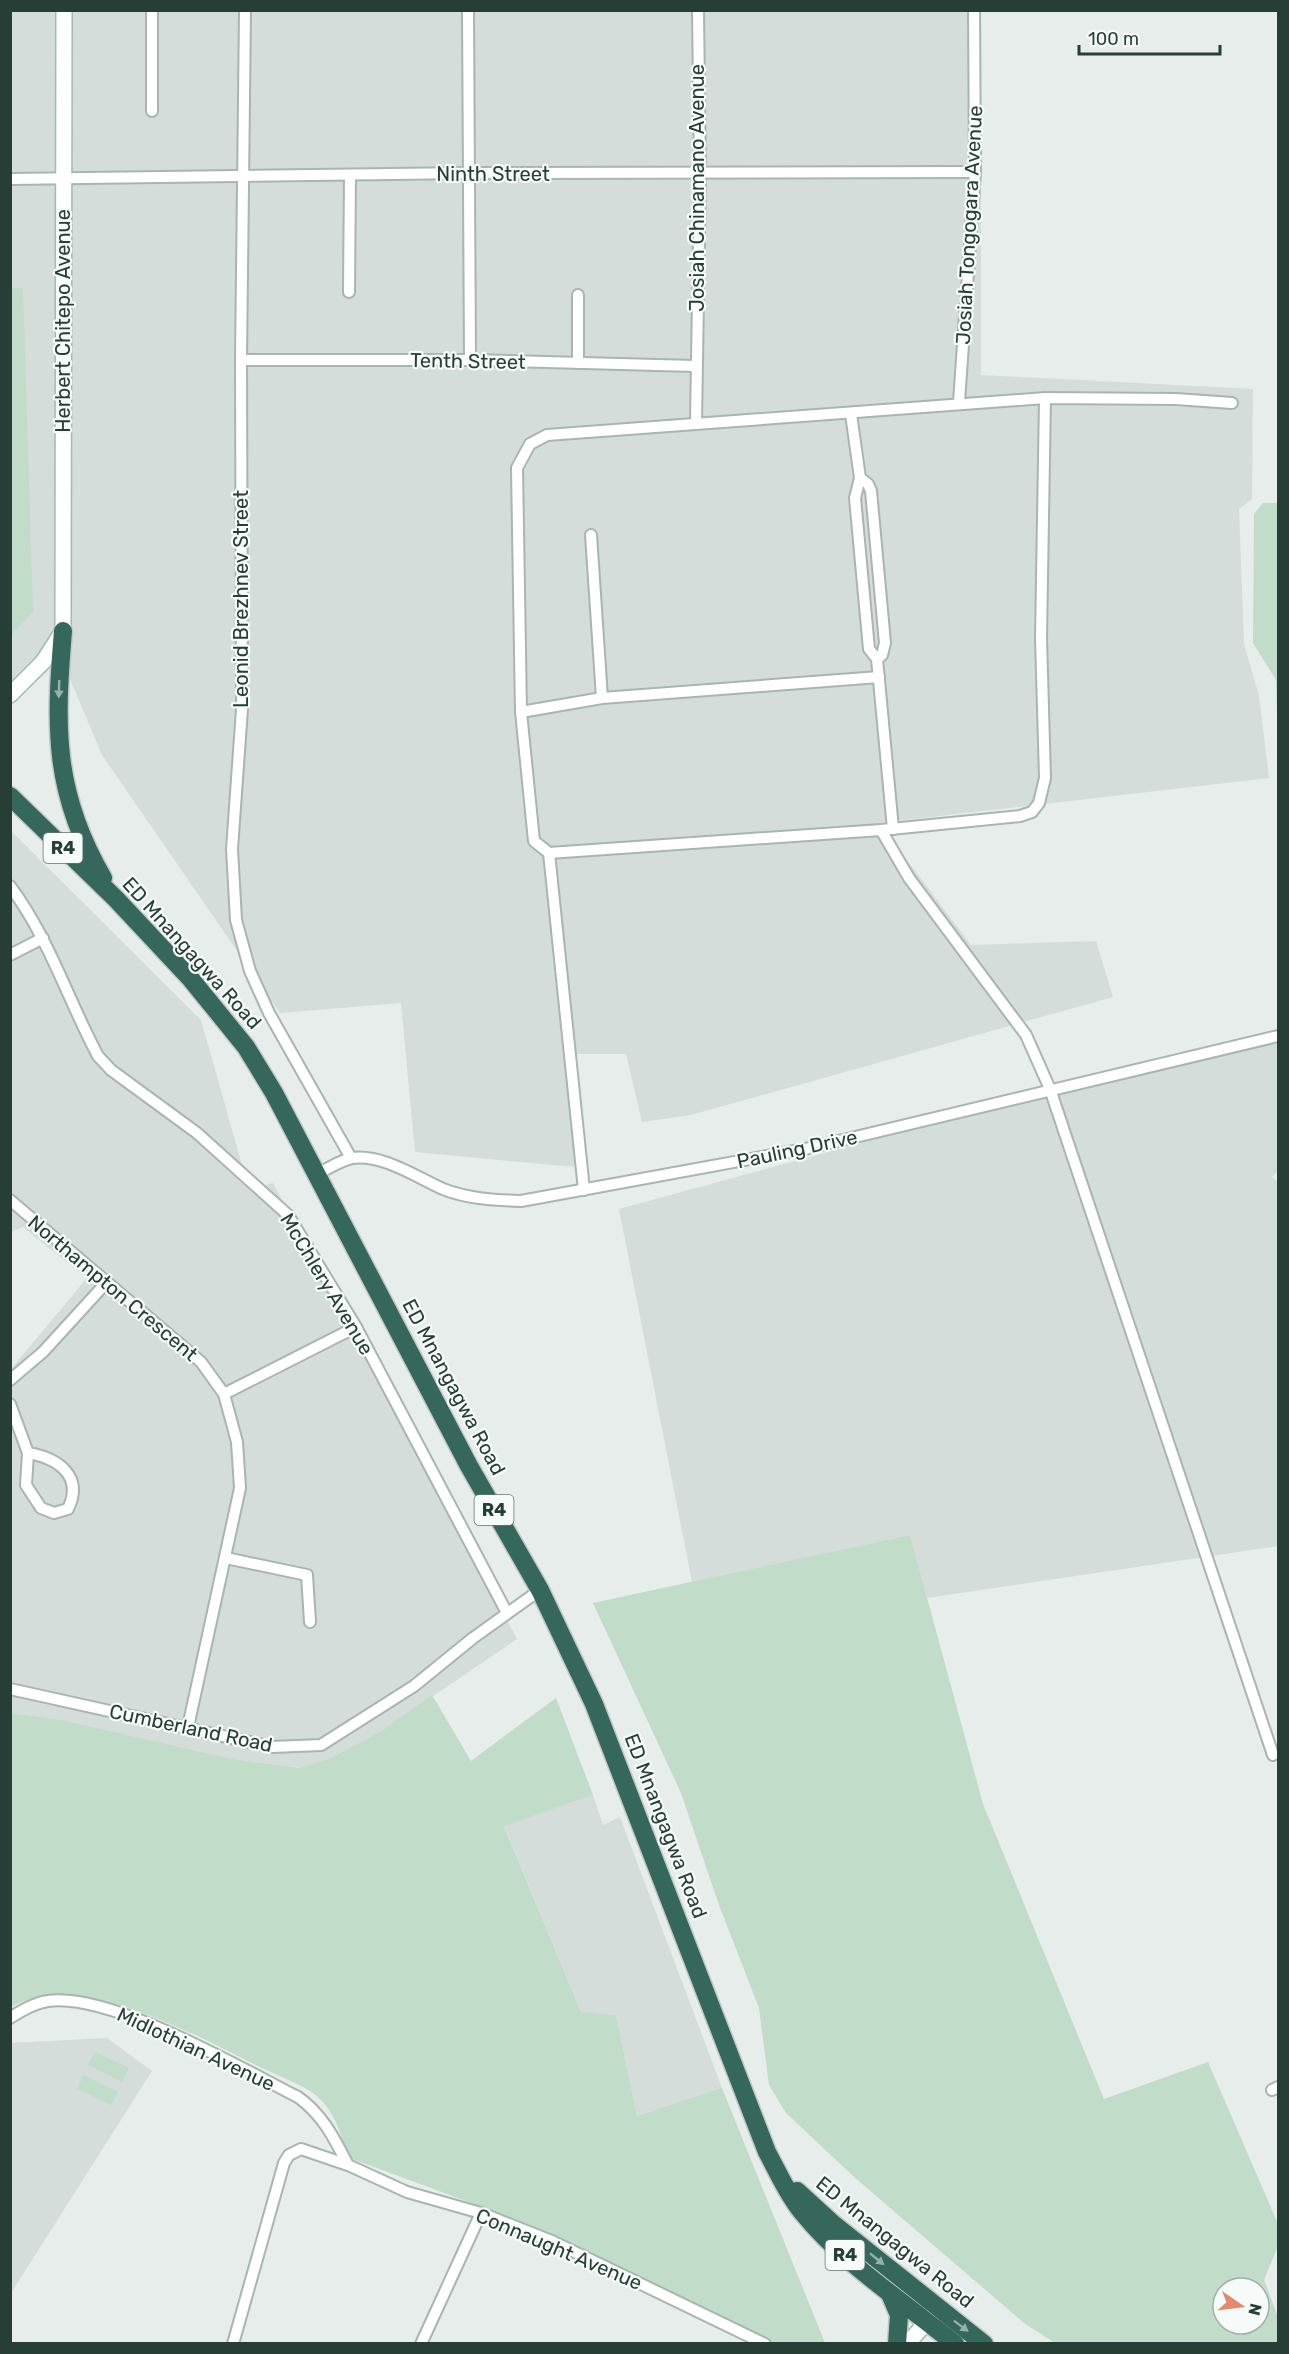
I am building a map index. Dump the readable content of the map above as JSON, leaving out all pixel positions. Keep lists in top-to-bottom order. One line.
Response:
{"streets":{"highway":["R4","ED Mnangagwa Road"],"main road":["Herbert Chitepo Avenue"],"street":["Ninth Street","Josiah Chinamano Avenue","Josiah Tongogara Avenue","Tenth Street","Leonid Brezhnev Street","Pauling Drive","McChlery Avenue","Northampton Crescent","Cumberland Road","Midlothian Avenue","Connaught Avenue"]},"crossings":[["Ninth Street","Josiah Chinamano Avenue"],["Ninth Street","Josiah Tongogara Avenue"],["Ninth Street","Herbert Chitepo Avenue"],["Ninth Street","Leonid Brezhnev Street"],["Josiah Chinamano Avenue","Tenth Street"],["Tenth Street","Leonid Brezhnev Street"],["Leonid Brezhnev Street","Pauling Drive"],["ED Mnangagwa Road","Cumberland Road"],["McChlery Avenue","Cumberland Road"],["Northampton Crescent","Cumberland Road"],["Midlothian Avenue","Connaught Avenue"]],"scale_bar":"100 m","north":"right"}
